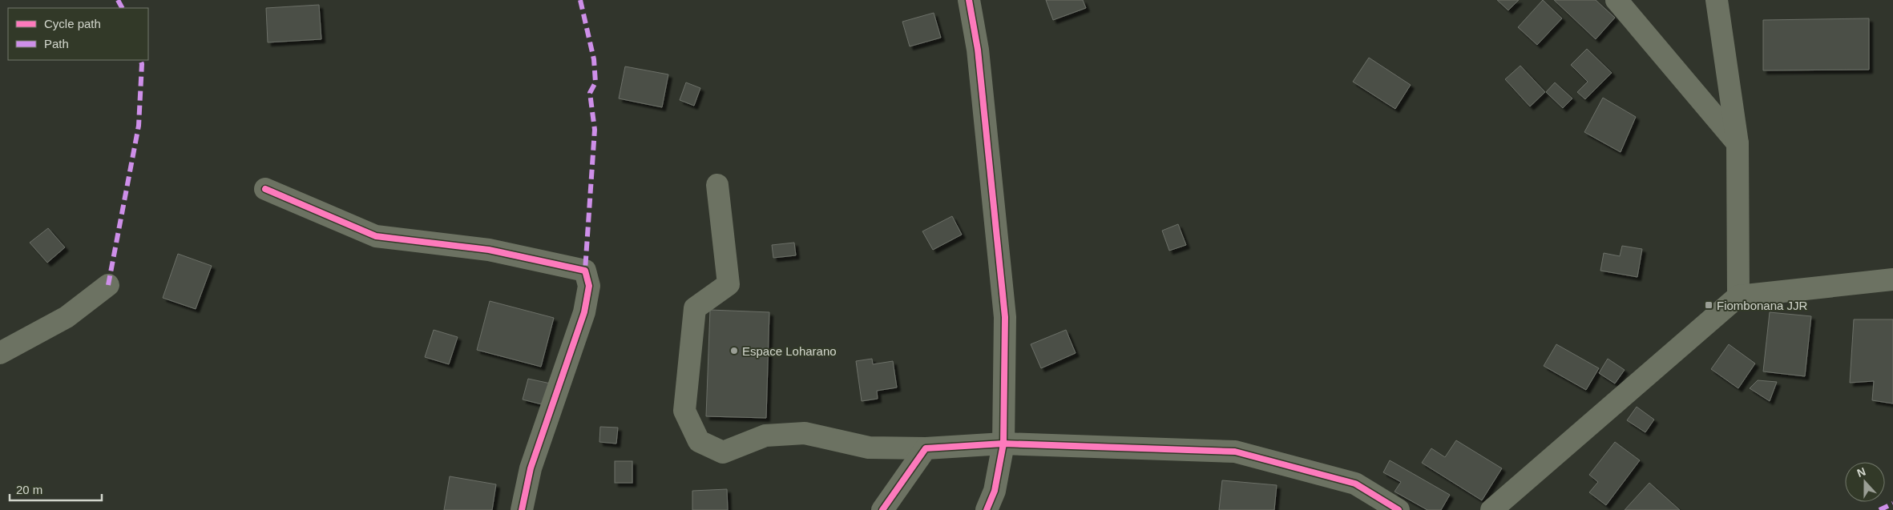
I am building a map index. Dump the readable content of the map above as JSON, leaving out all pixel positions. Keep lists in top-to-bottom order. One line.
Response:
{"places":{"transit":["Fiombonana JJR"],"other":["Espace Loharano"]},"legend":["Cycle path","Path"],"scale_bar":"20 m","north":"top"}
